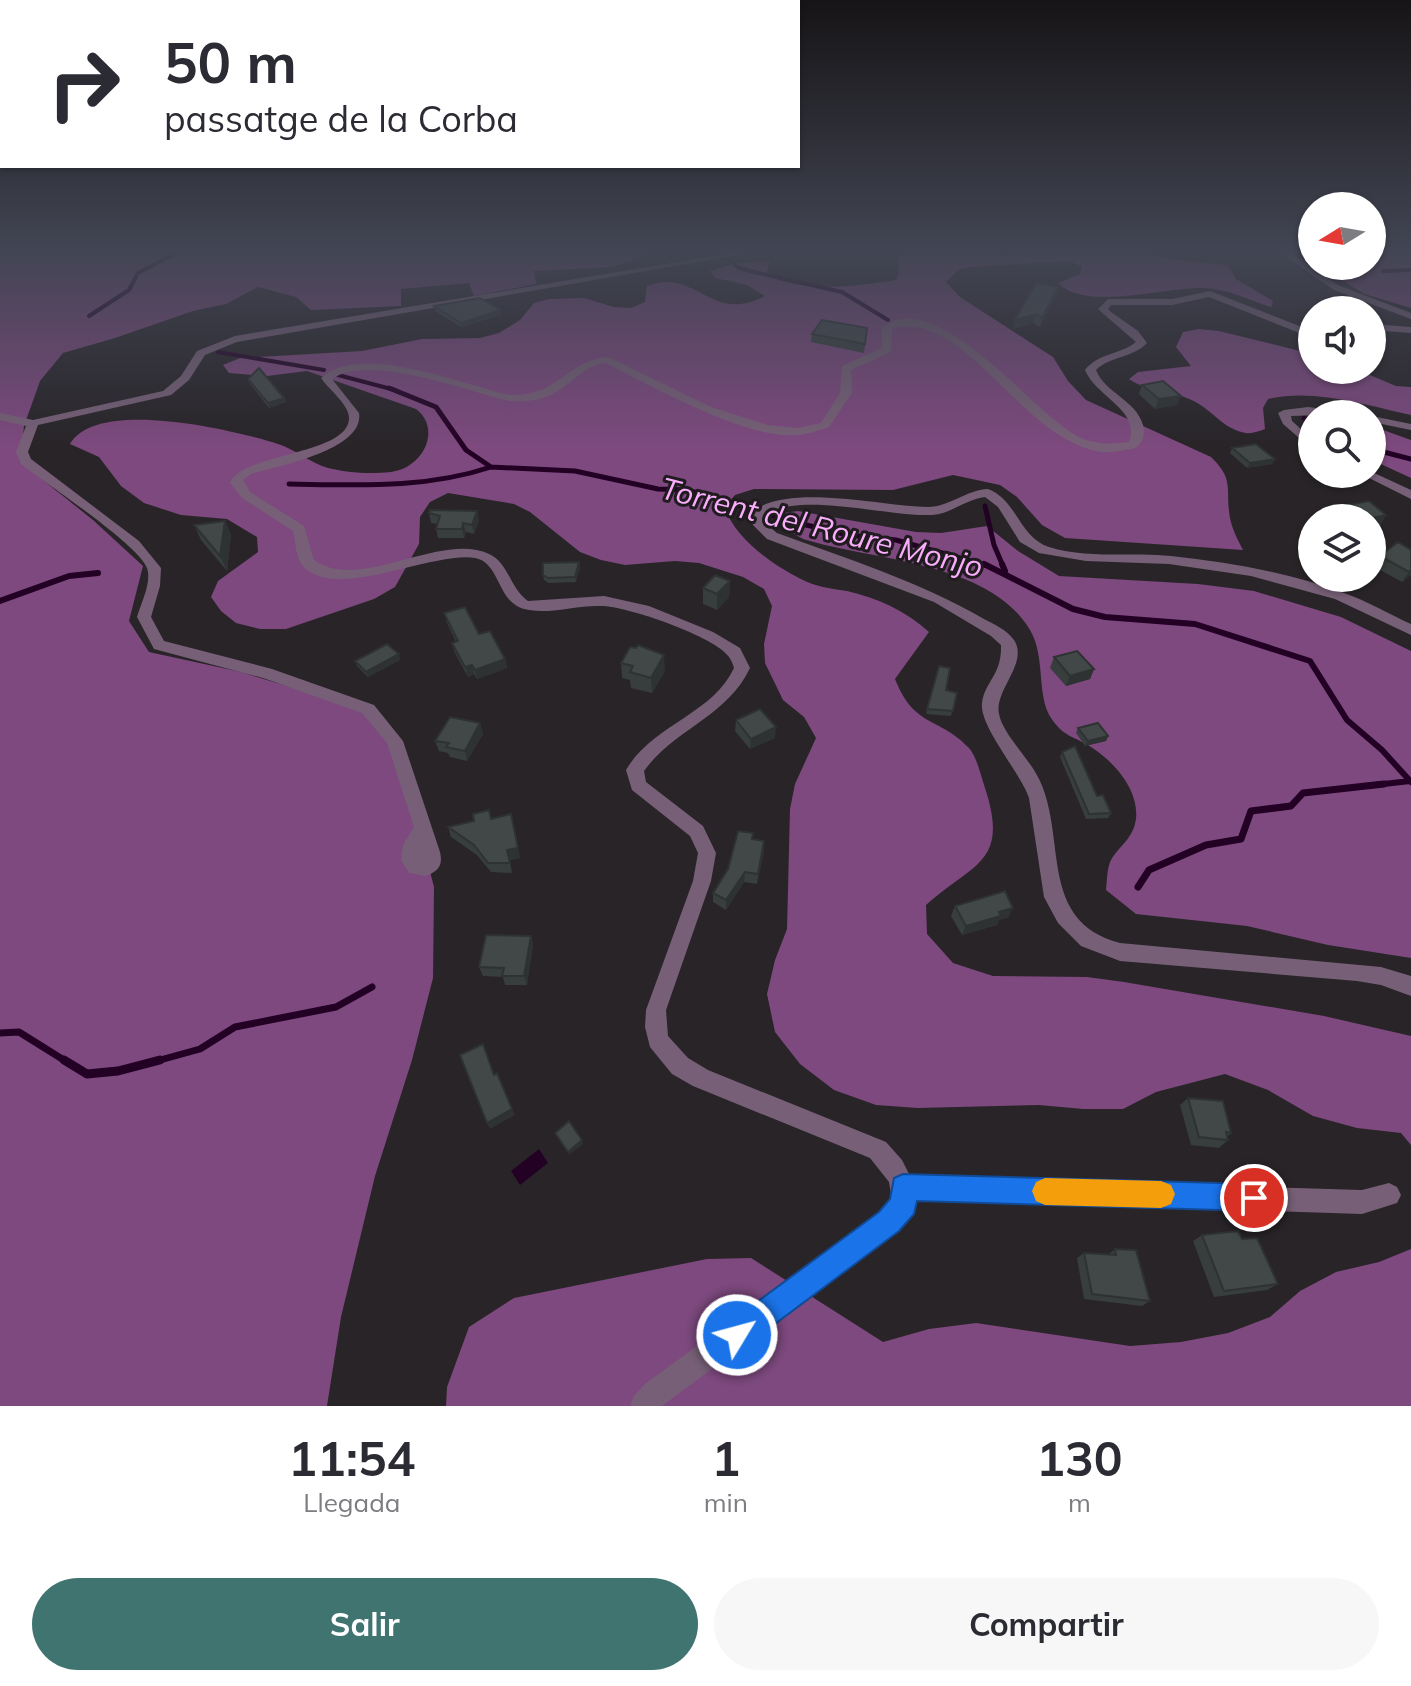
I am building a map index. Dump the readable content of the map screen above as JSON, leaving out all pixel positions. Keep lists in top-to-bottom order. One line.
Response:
{"water":["Torrent del Roure Monjo"],"north":"left","page":{"turn":["50 m","passatge de la Corba"],"eta":["11:54","Llegada","1","min","130","m"],"buttons":["Salir","Compartir"]}}
